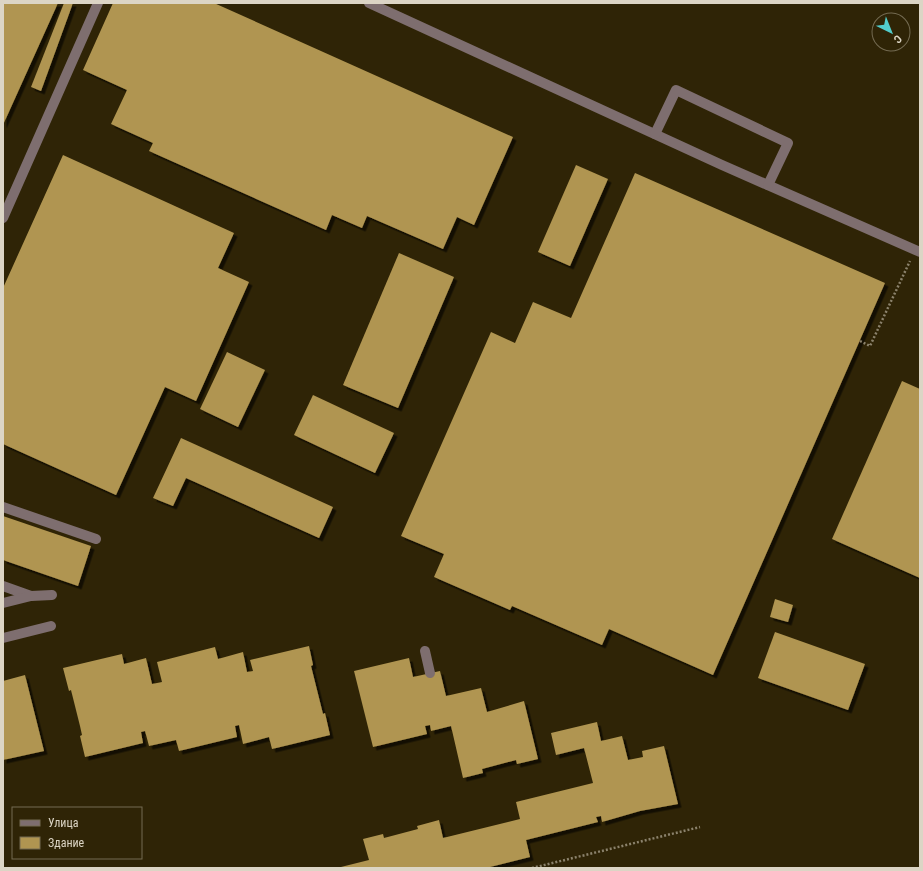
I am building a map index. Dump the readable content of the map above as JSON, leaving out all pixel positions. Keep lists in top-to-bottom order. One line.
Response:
{"legend":["Улица","Здание"],"north":"bottom right"}
